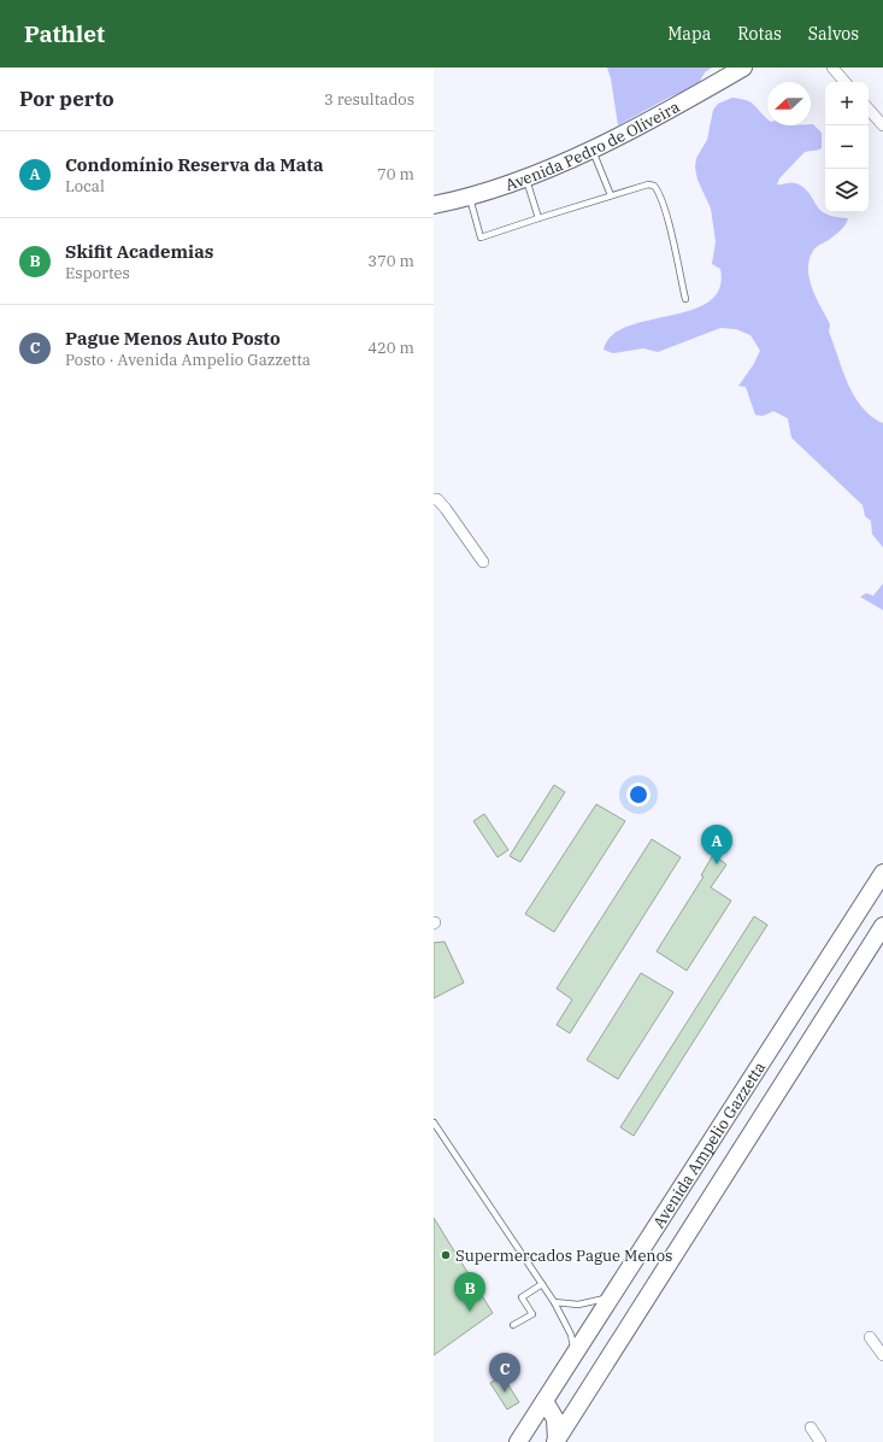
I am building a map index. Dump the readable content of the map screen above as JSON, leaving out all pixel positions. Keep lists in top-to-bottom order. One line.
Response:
{"streets":{"main road":["Avenida Pedro de Oliveira","Avenida Ampelio Gazzetta"]},"places":["Supermercados Pague Menos"],"north":"left","page":{"header":"Pathlet","nav":["Mapa","Rotas","Salvos"],"heading":["Por perto","3 resultados"],"map_buttons":["+","−"],"list":[{"mark":"A","name":"Condomínio Reserva da Mata","note":"Local","value":"70 m"},{"mark":"B","name":"Skifit Academias","note":"Esportes","value":"370 m"},{"mark":"C","name":"Pague Menos Auto Posto","note":"Posto · Avenida Ampelio Gazzetta","value":"420 m"}],"pins":["A","B","C"]}}
